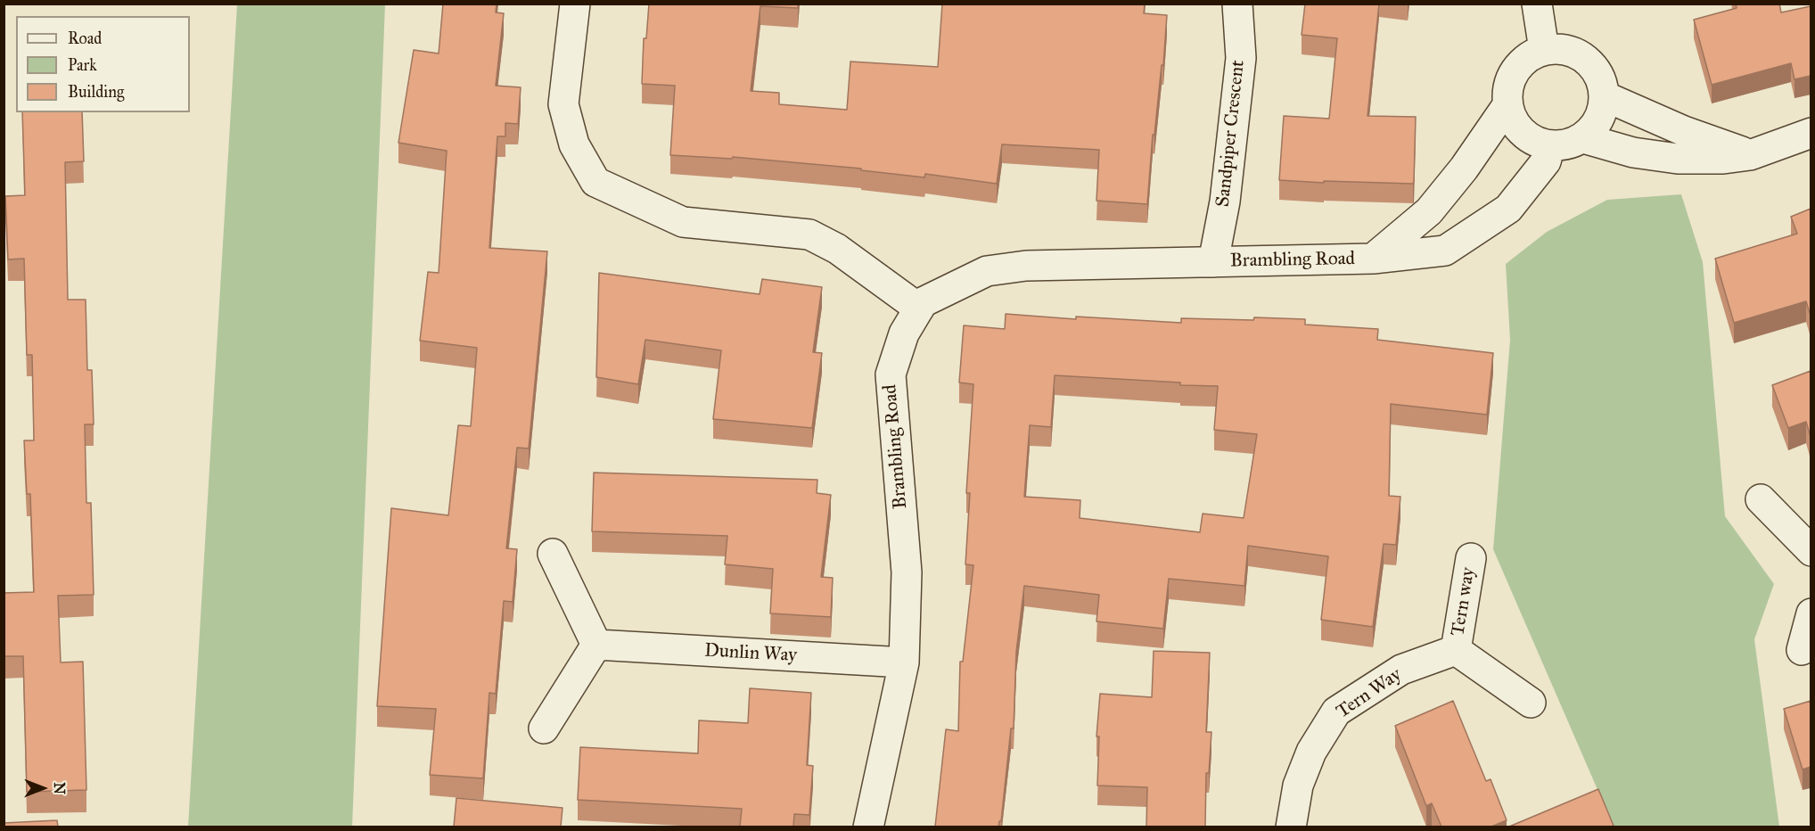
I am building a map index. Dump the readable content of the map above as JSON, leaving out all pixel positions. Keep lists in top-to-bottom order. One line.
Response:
{"streets":{"street":["Sandpiper Crescent","Brambling Road","Tern way","Dunlin Way","Tern Way"]},"crossings":[["Sandpiper Crescent","Brambling Road"],["Brambling Road","Dunlin Way"],["Tern way","Tern Way"]],"legend":["Road","Park","Building"],"north":"right"}
